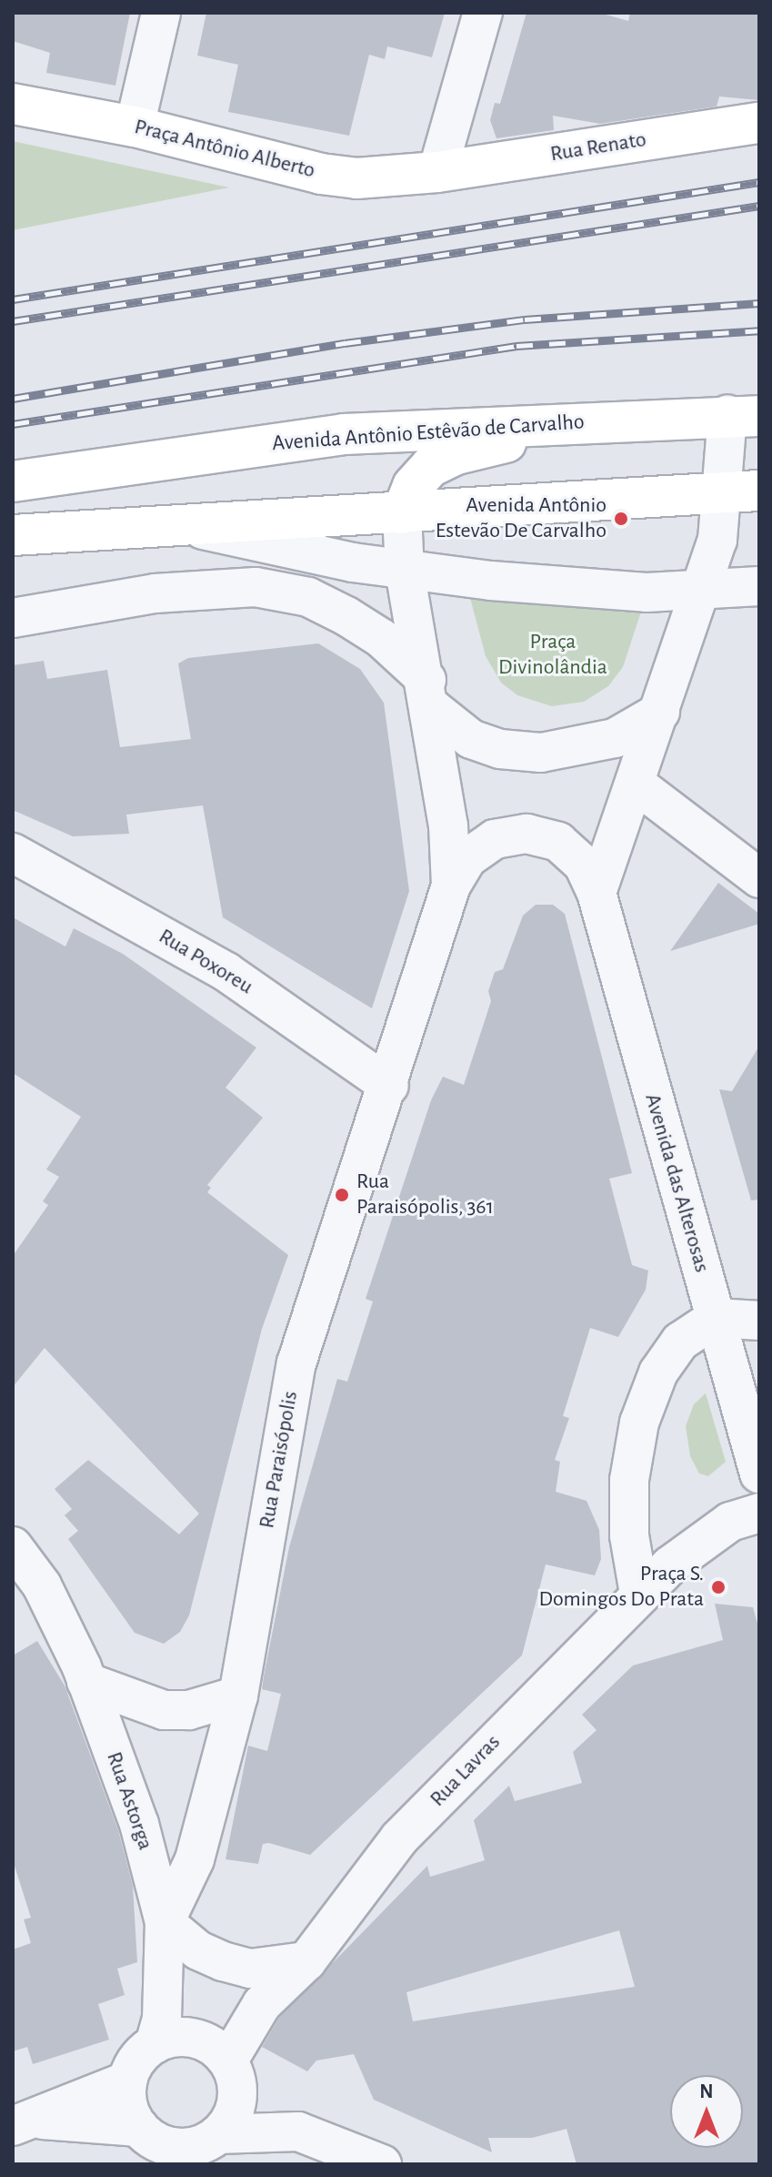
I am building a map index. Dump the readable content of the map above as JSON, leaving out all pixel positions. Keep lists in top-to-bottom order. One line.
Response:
{"streets":{"main road":["Rua Renato","Praça Antônio Alberto","Avenida Antônio Estêvão de Carvalho"],"street":["Rua Poxoreu","Avenida das Alterosas","Rua Paraisópolis","Rua Lavras","Rua Astorga"]},"crossings":[["Rua Renato","Praça Antônio Alberto"],["Rua Poxoreu","Rua Paraisópolis"],["Avenida das Alterosas","Rua Paraisópolis"],["Rua Paraisópolis","Rua Lavras"],["Rua Paraisópolis","Rua Astorga"]],"parks":["Praça Divinolândia"],"places":["Avenida Antônio Estevão De Carvalho","Rua Paraisópolis, 361","Praça S. Domingos Do Prata"],"north":"top"}
